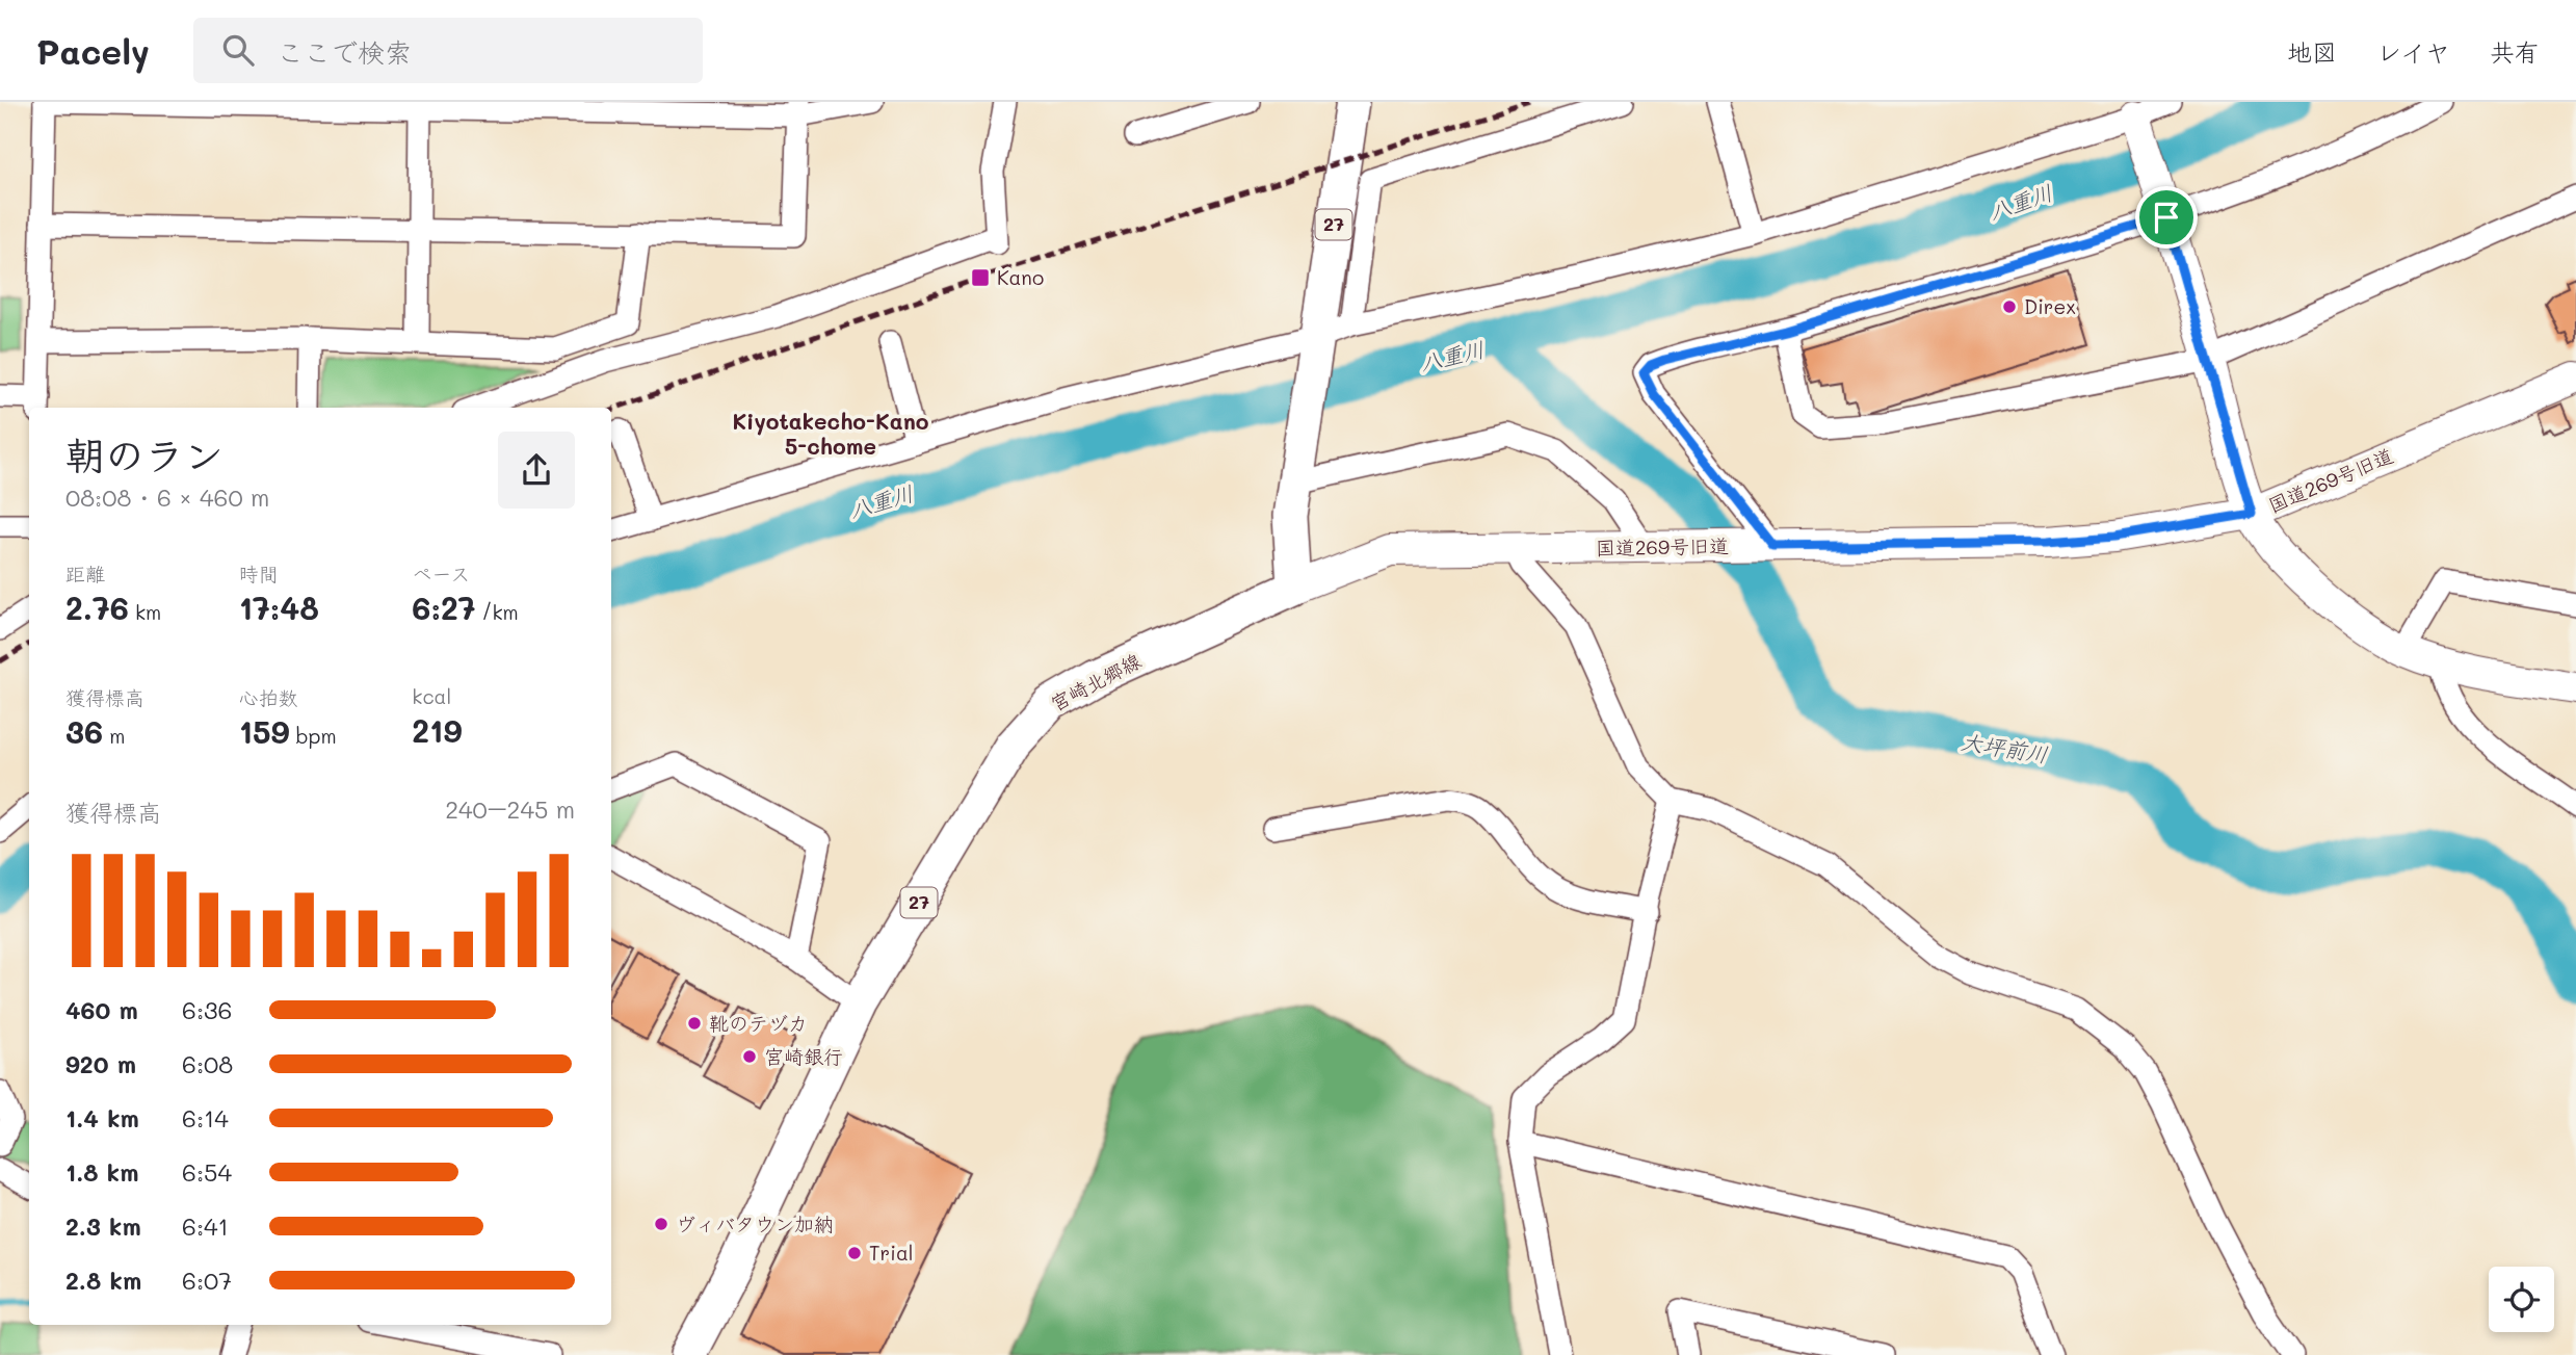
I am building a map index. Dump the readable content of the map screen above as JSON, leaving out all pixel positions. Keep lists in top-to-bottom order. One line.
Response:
{"streets":{"main road":["27","宮崎北郷線"],"street":["国道269号旧道"]},"crossings":[["27","国道269号旧道"],["27","宮崎北郷線"],["国道269号旧道","宮崎北郷線"]],"districts":["Kiyotakecho-Kano 5-chome"],"water":["八重川","大坪前川"],"places":{"transit":["Kano"],"other":["Direx","靴のテヅカ","宮崎銀行","ヴィバタウン加納","Trial"]},"page":{"header":"Pacely","search":"ここで検索","nav":["地図","レイヤ","共有"],"heading":["朝のラン","08:08 · 6 × 460 m"],"stats":[["距離","2.76 km"],["時間","17:48"],["ペース","6:27 /km"],["獲得標高","36 m"],["心拍数","159 bpm"],["kcal","219"]],"chart":["獲得標高","240–245 m"],"list":[{"name":"460 m","note":"6:36"},{"name":"920 m","note":"6:08"},{"name":"1.4 km","note":"6:14"},{"name":"1.8 km","note":"6:54"},{"name":"2.3 km","note":"6:41"},{"name":"2.8 km","note":"6:07"}]}}
